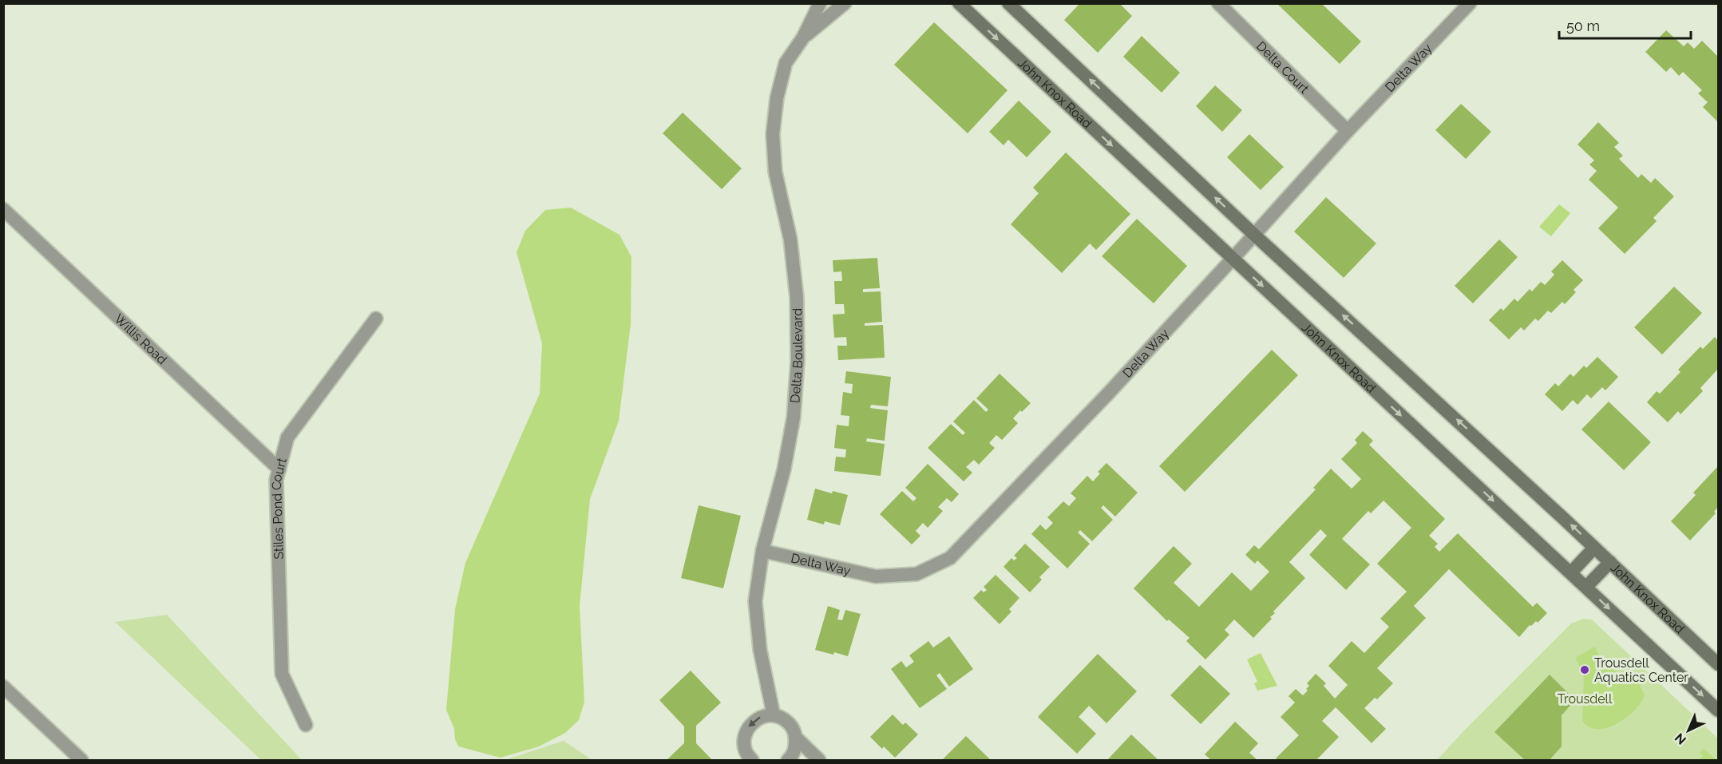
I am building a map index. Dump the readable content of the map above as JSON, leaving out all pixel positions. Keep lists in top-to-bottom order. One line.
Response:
{"streets":{"main road":["John Knox Road"],"street":["Delta Court","Delta Way","Willis Road","Delta Boulevard","Stiles Pond Court"]},"crossings":[["Delta Court","Delta Way"],["Delta Way","John Knox Road"],["Delta Way","Delta Boulevard"],["Willis Road","Stiles Pond Court"]],"parks":["Trousdell"],"places":["Trousdell Aquatics Center"],"scale_bar":"50 m","north":"bottom left"}
